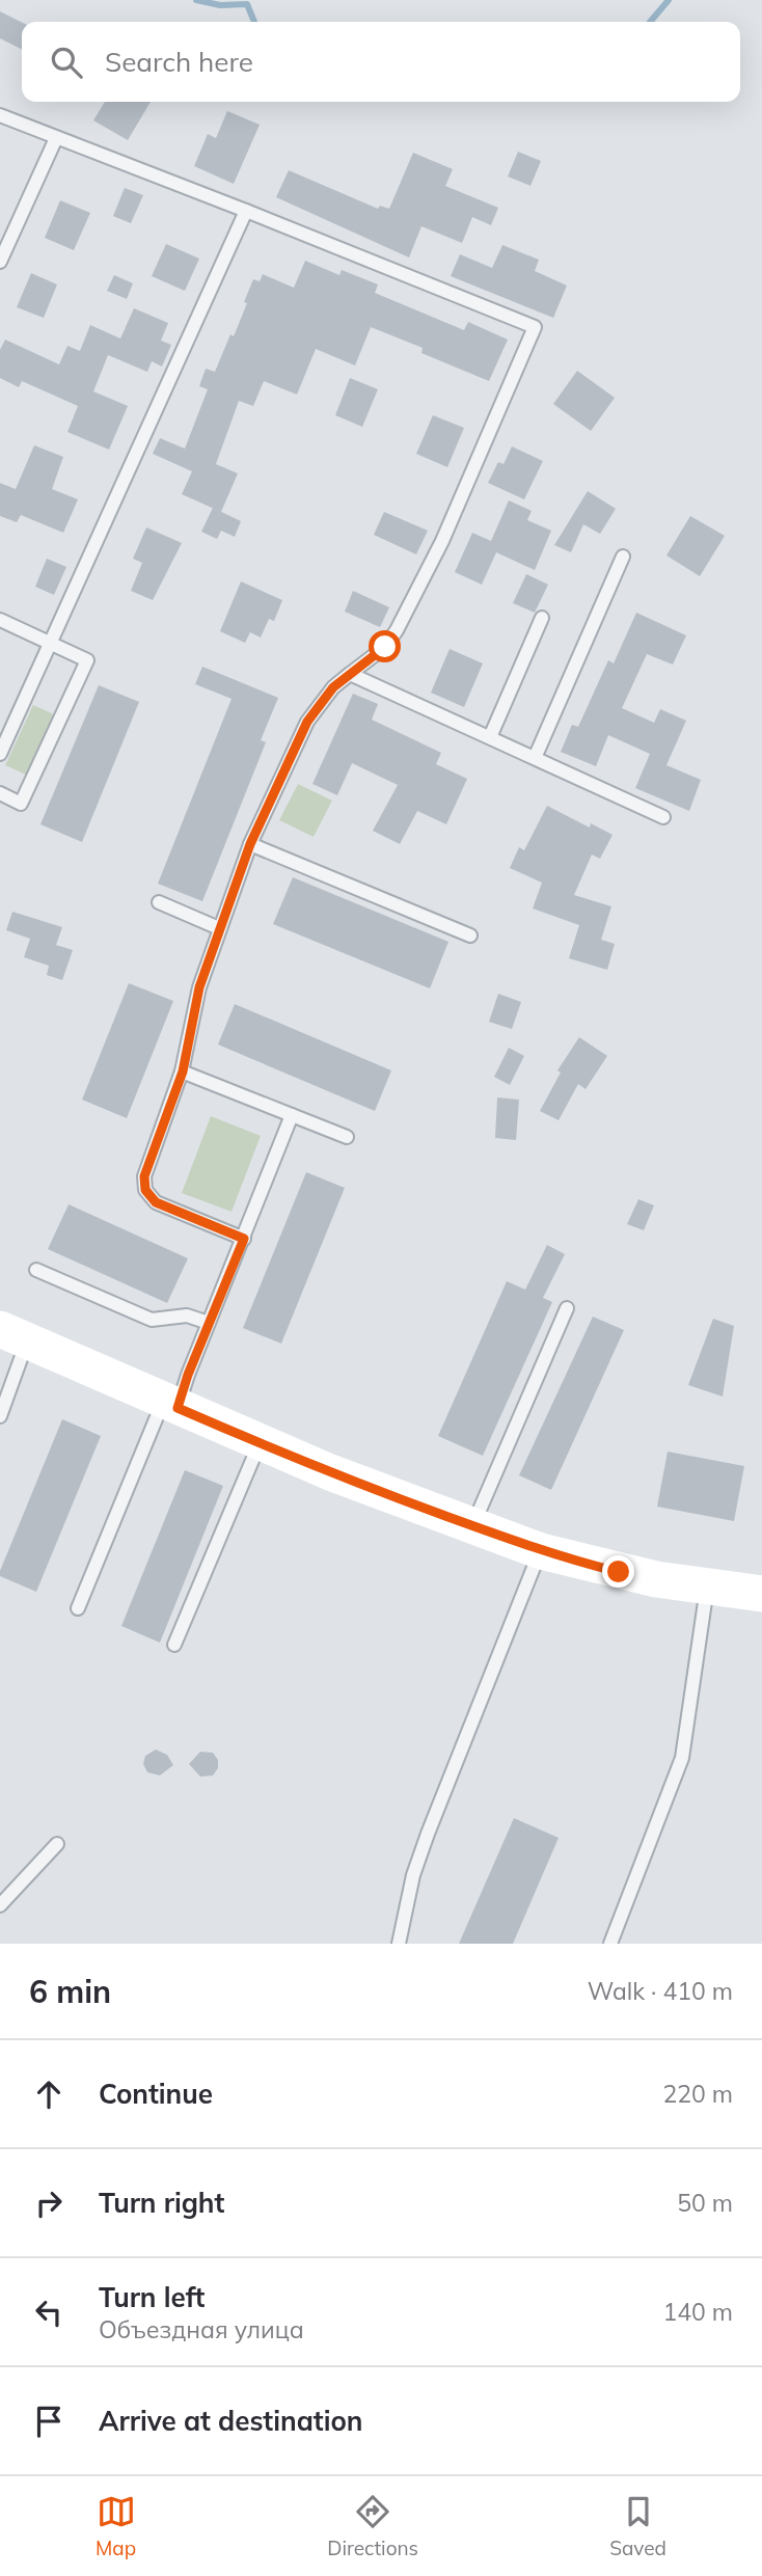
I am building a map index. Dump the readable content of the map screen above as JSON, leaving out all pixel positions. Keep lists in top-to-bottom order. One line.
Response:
{"page":{"search":"Search here","heading":["6 min","Walk · 410 m"],"list":[["Continue","220 m"],["Turn right","50 m"],["Turn left","Объездная улица","140 m"],"Arrive at destination"],"nav":["Map","Directions","Saved"]}}
